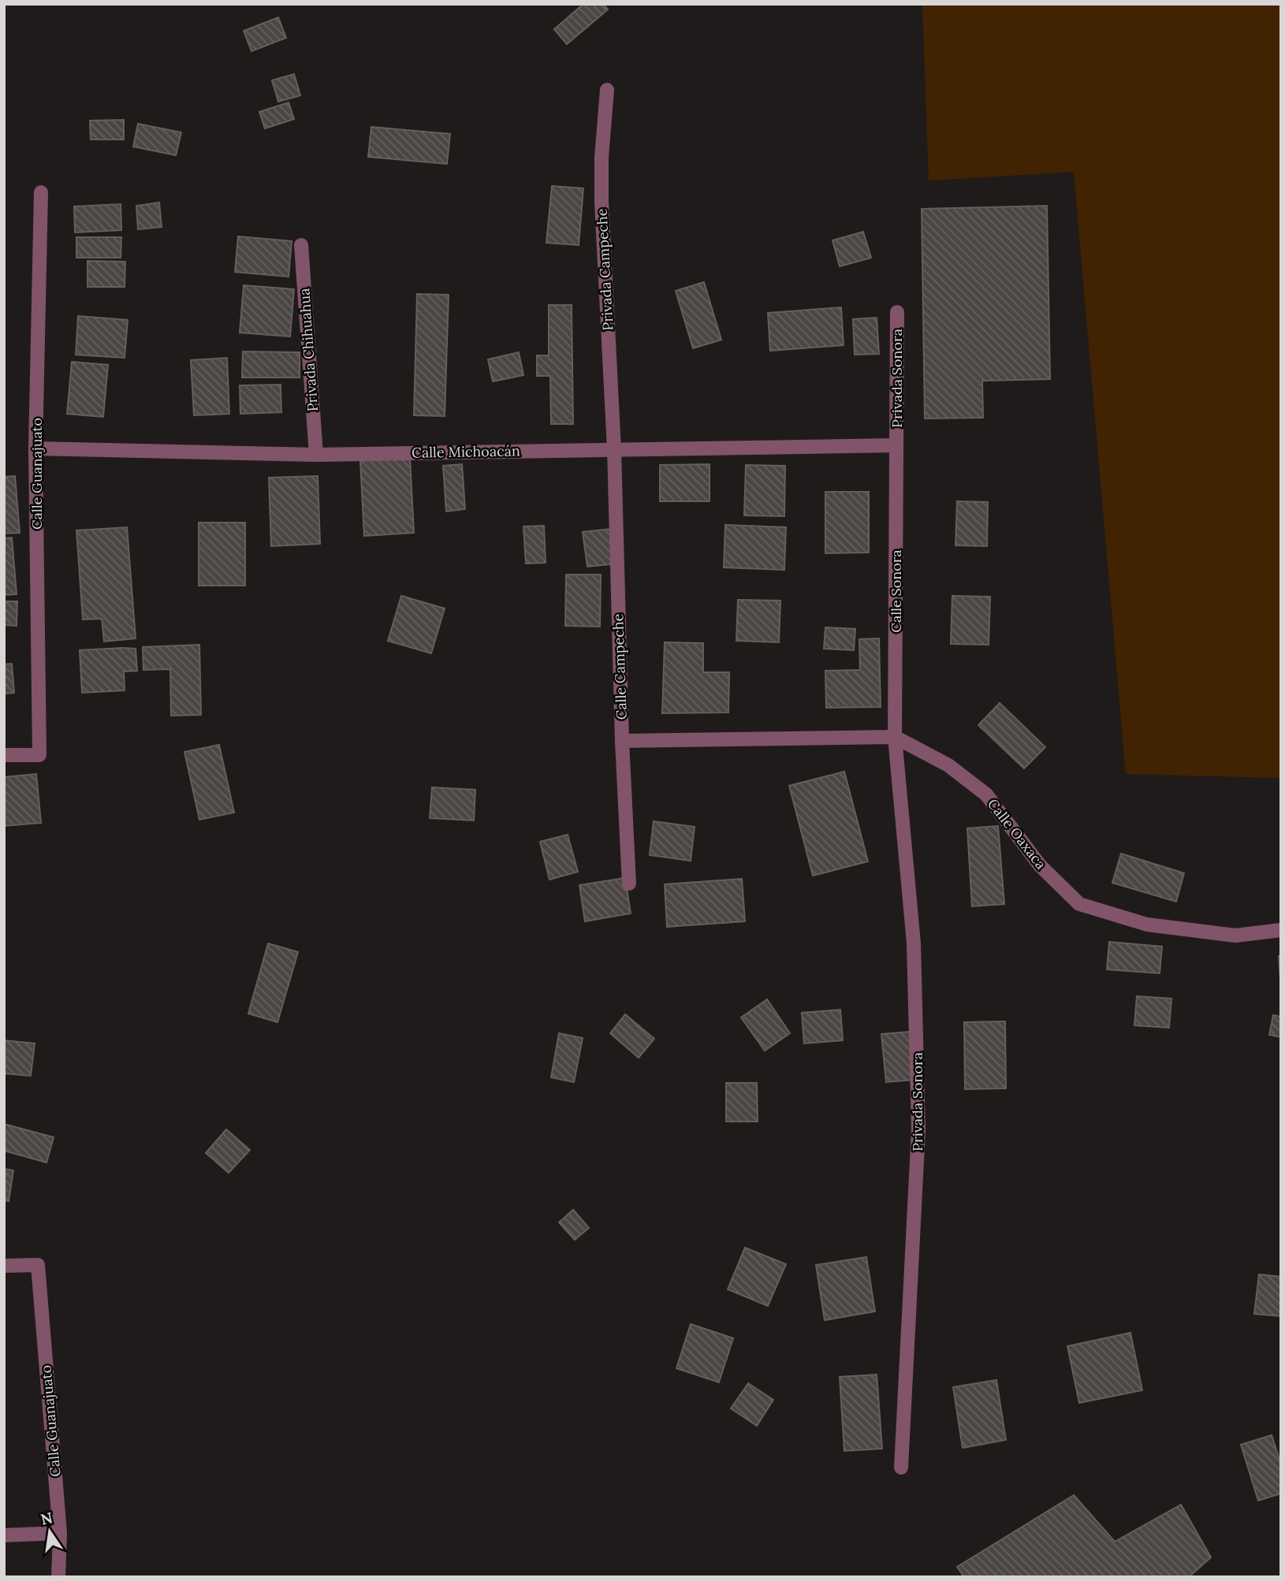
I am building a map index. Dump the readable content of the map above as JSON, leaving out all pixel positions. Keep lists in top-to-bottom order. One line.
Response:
{"streets":{"street":["Privada Campeche","Privada Chihuahua","Privada Sonora","Calle Michoacán","Calle Guanajuato","Calle Sonora","Calle Campeche","Calle Oaxaca"]},"crossings":[["Privada Campeche","Calle Michoacán"],["Privada Campeche","Calle Campeche"],["Privada Chihuahua","Calle Michoacán"],["Privada Sonora","Calle Michoacán"],["Privada Sonora","Calle Sonora"],["Privada Sonora","Calle Oaxaca"],["Calle Michoacán","Calle Guanajuato"],["Calle Michoacán","Calle Sonora"],["Calle Michoacán","Calle Campeche"],["Calle Sonora","Calle Oaxaca"],["Calle Campeche","Calle Oaxaca"]],"north":"top"}
